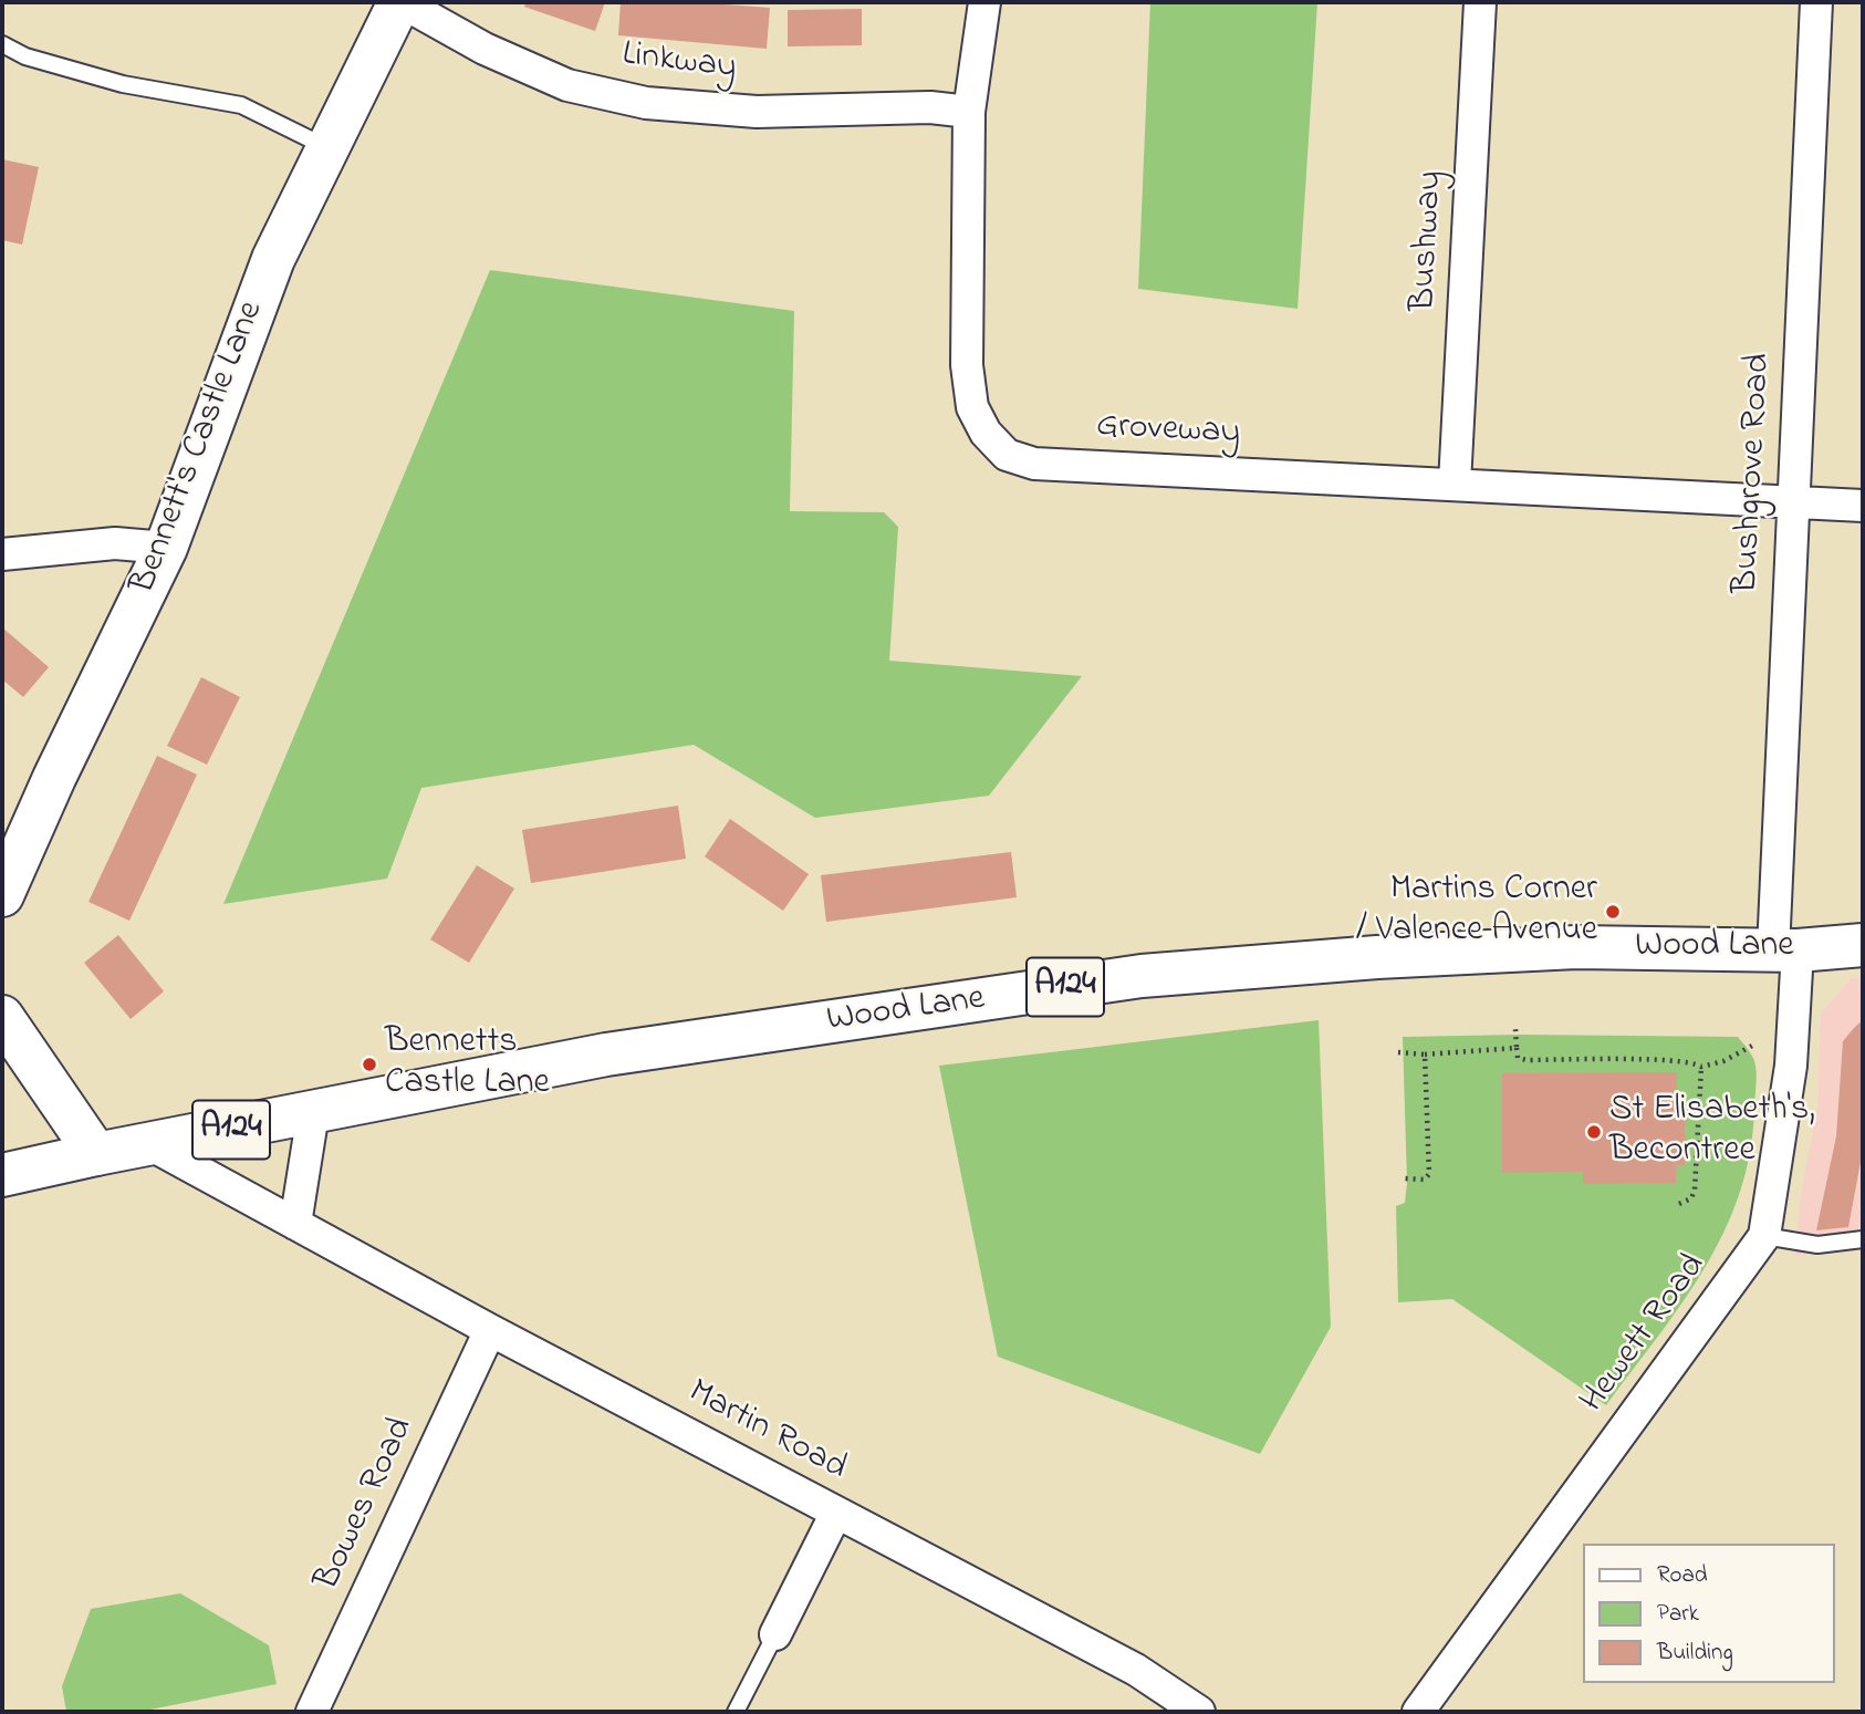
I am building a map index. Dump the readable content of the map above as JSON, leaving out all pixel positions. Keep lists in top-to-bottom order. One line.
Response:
{"streets":{"main road":["Bennett's Castle Lane","Wood Lane","A124"],"street":["Linkway","Bushway","Groveway","Bushgrove Road","Hewett Road","Martin Road","Bowes Road"]},"crossings":[["Linkway","Groveway"],["Linkway","Bennett's Castle Lane"],["Bushway","Groveway"],["Groveway","Bushgrove Road"],["Bushgrove Road","Wood Lane"],["Bushgrove Road","Hewett Road"],["Wood Lane","A124"],["Wood Lane","Hewett Road"],["Wood Lane","Martin Road"],["Martin Road","Bowes Road"]],"places":["Martins Corner / Valence Avenue","Bennetts Castle Lane","St Elisabeth's, Becontree"],"legend":["Road","Park","Building"]}
